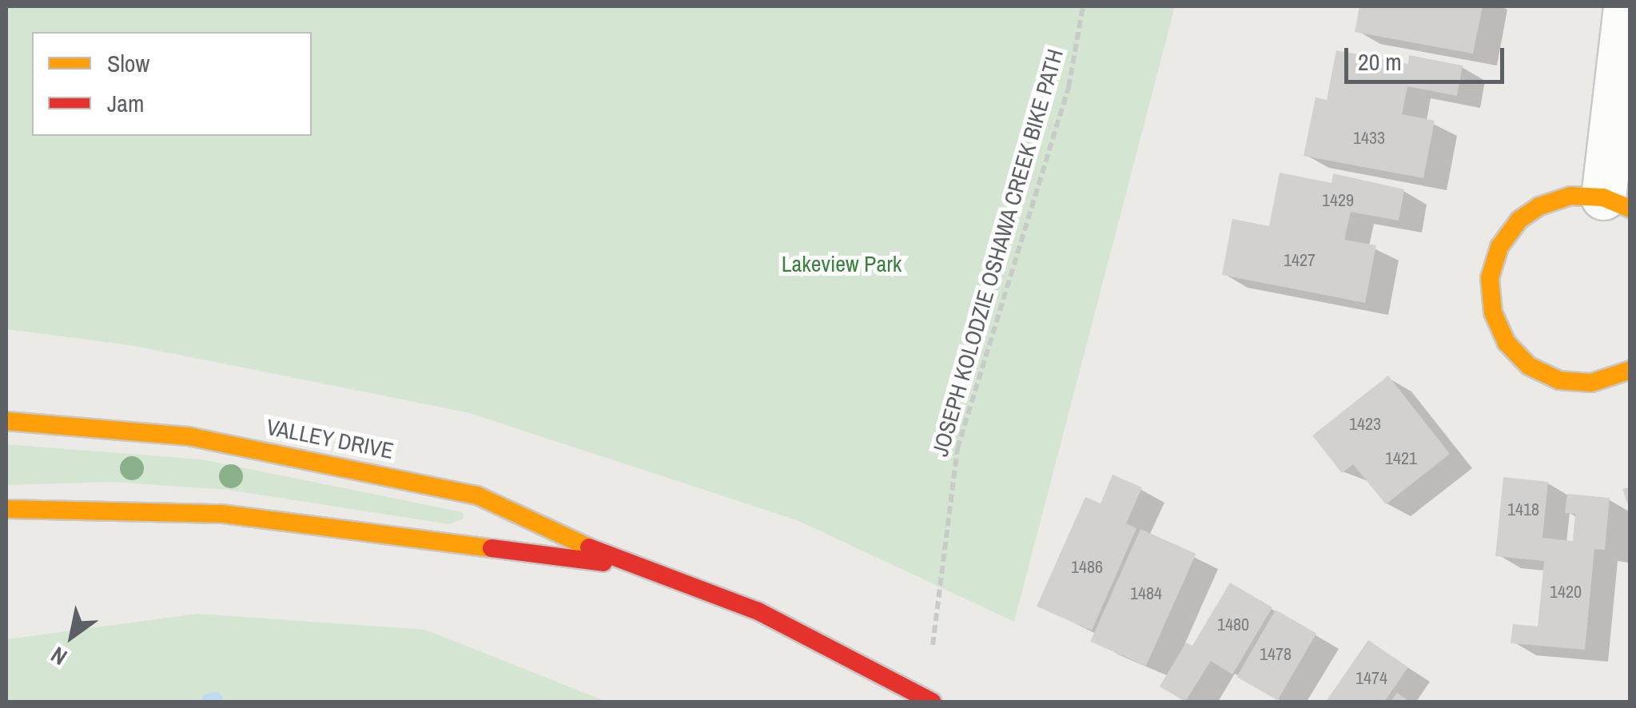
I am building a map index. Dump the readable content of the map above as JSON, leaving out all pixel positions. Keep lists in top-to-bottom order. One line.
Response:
{"streets":{"street":["VALLEY DRIVE"],"path":["JOSEPH KOLODZIE OSHAWA CREEK BIKE PATH"]},"parks":["Lakeview Park"],"house_numbers":["1433","1429","1427","1423","1421","1418","1486","1420","1484","1480","1478","1474"],"legend":["Slow","Jam"],"scale_bar":"20 m","north":"bottom left"}
